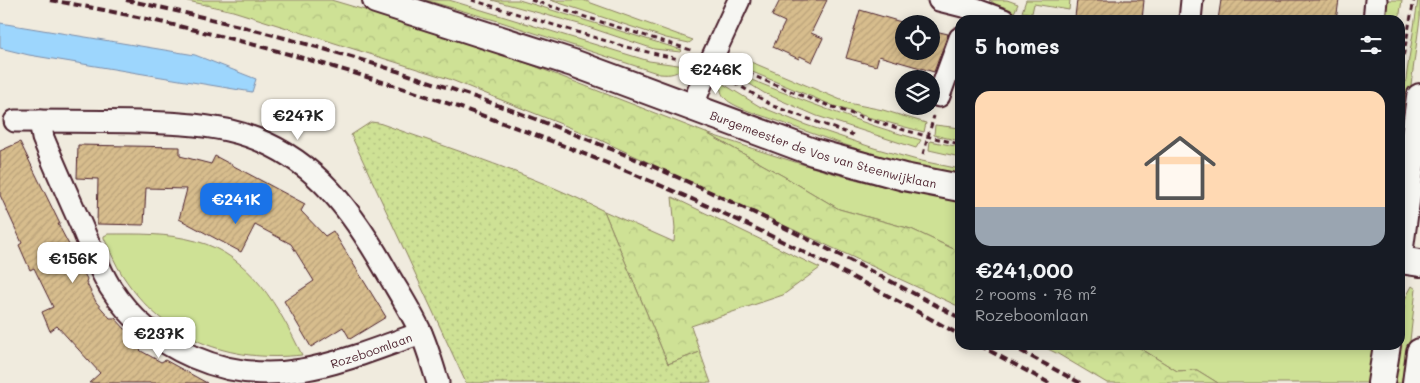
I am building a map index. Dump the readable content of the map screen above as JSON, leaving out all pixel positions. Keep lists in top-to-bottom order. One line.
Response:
{"streets":{"street":["Burgemeester de Vos van Steenwijklaan","Rozeboomlaan"]},"page":{"heading":"5 homes","price":["€246K","€247K","€241K","€156K","€237K"],"list":[{"name":"€241,000","note":"2 rooms · 76 m² · Rozeboomlaan"}]}}
